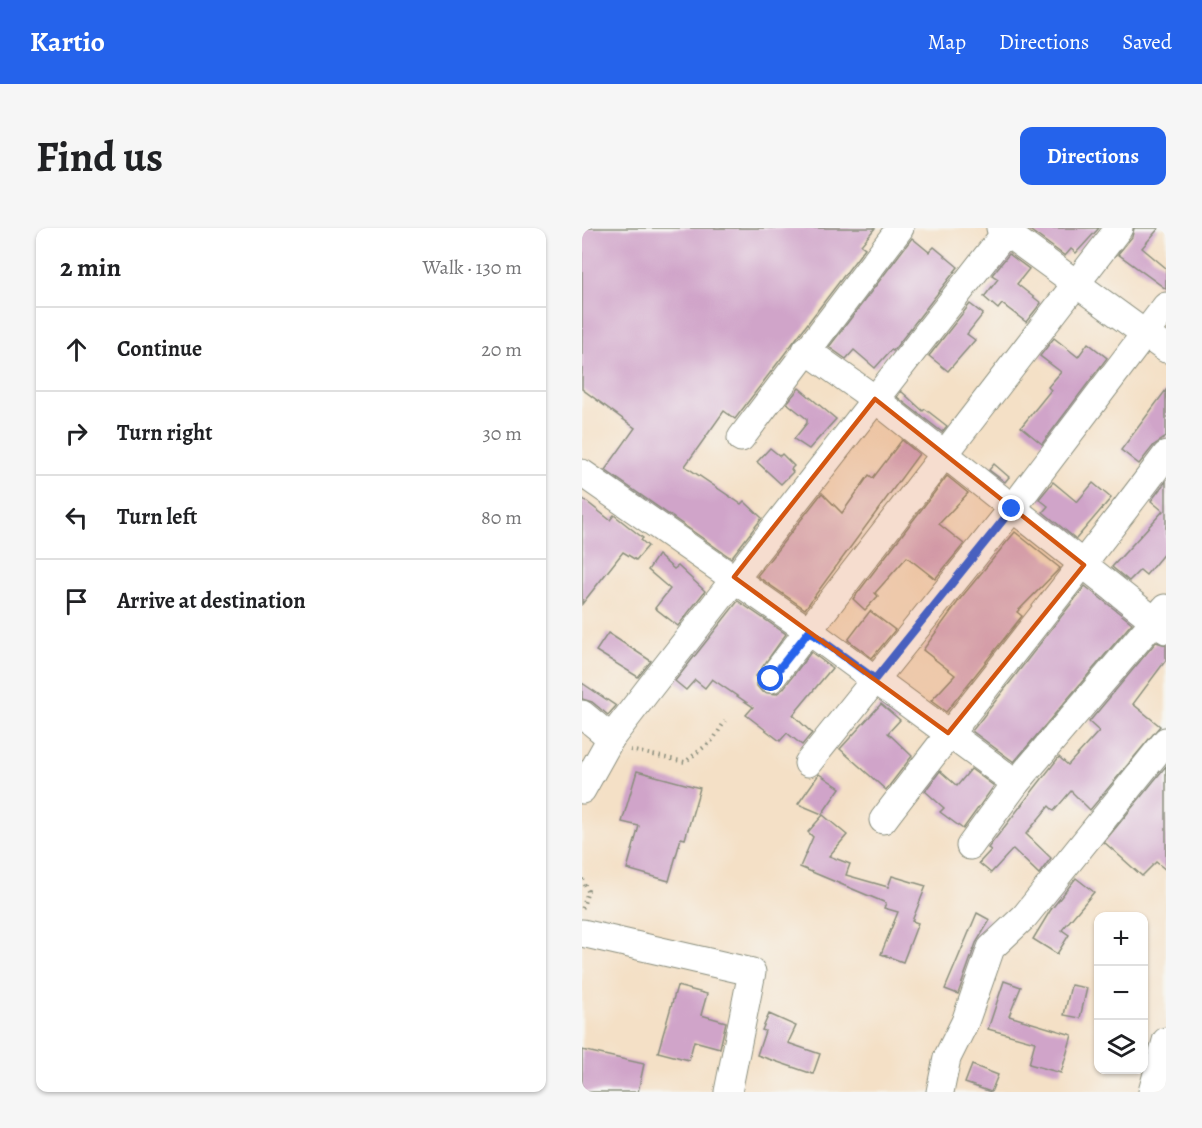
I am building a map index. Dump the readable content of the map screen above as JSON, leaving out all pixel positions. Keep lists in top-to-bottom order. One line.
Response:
{"page":{"header":"Kartio","nav":["Map","Directions","Saved"],"buttons":"Directions","title":"Find us","heading":["2 min","Walk · 130 m"],"list":[["Continue","20 m"],["Turn right","30 m"],["Turn left","80 m"],"Arrive at destination"],"map_buttons":["+","−"]}}
